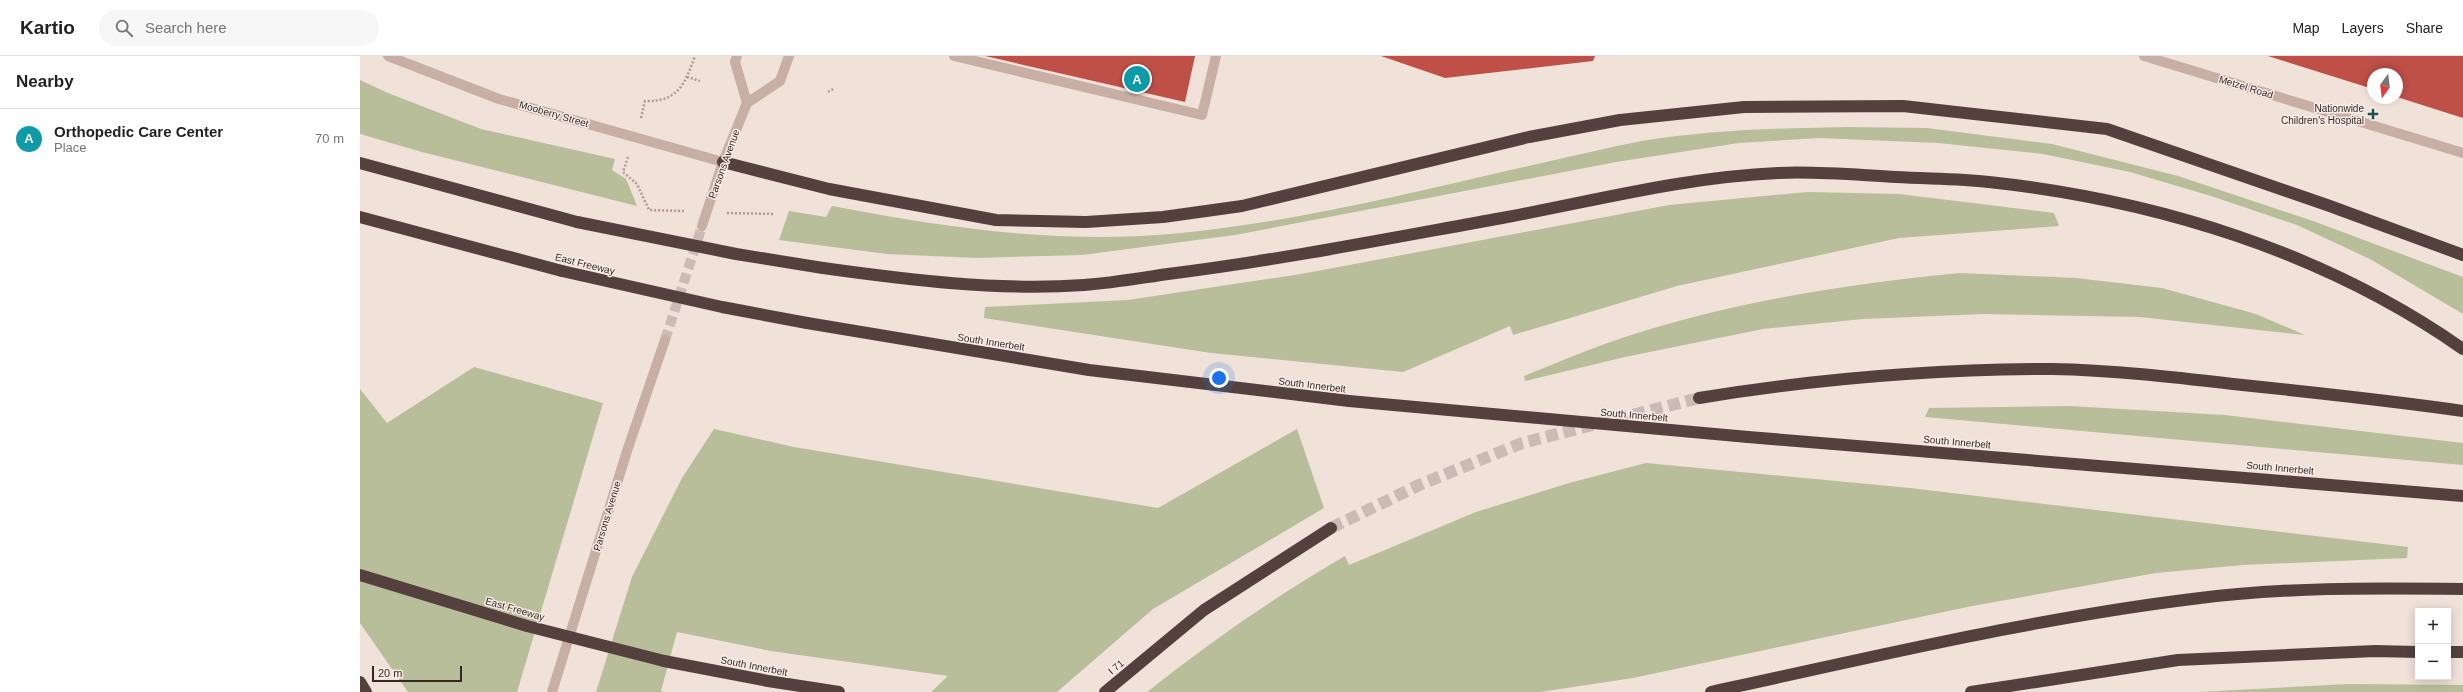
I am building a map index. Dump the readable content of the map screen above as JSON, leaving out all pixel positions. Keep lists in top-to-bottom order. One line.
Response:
{"streets":{"highway":["East Freeway","South Innerbelt","I 71"],"street":["Metzel Road","Mooberry Street","Parsons Avenue"]},"crossings":[["Mooberry Street","Parsons Avenue"],["East Freeway","South Innerbelt"]],"places":{"health":["Nationwide Children's Hospital"]},"scale_bar":"20 m","north":"bottom","page":{"header":"Kartio","search":"Search here","nav":["Map","Layers","Share"],"heading":"Nearby","pins":"A","list":[{"mark":"A","name":"Orthopedic Care Center","note":"Place","value":"70 m"}],"map_buttons":["+","−"],"scale":"20 m"}}
